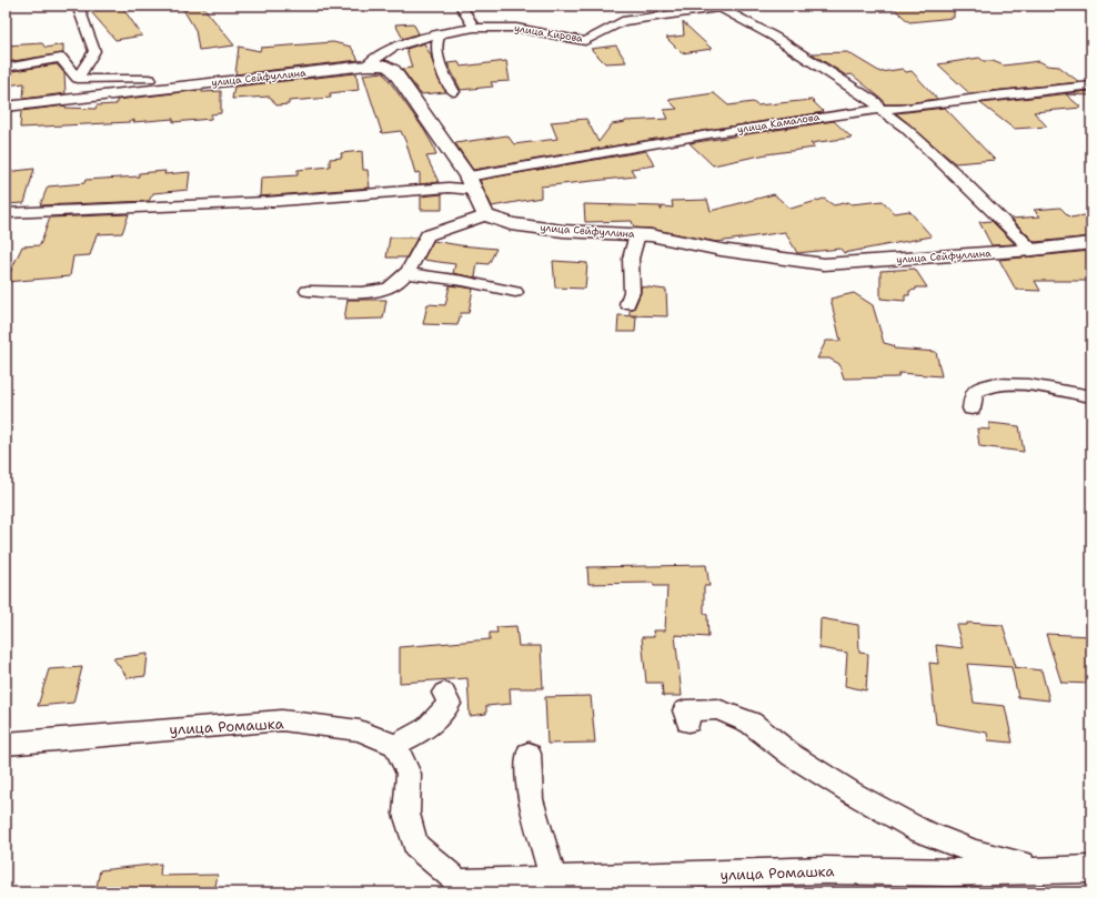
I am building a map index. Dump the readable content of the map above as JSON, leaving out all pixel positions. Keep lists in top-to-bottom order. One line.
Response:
{"streets":{"street":["улица Кирова","улица Сейфуллина","улица Камалова","улица Ромашка"]},"crossings":[["улица Кирова","улица Сейфуллина"],["улица Сейфуллина","улица Камалова"]]}
